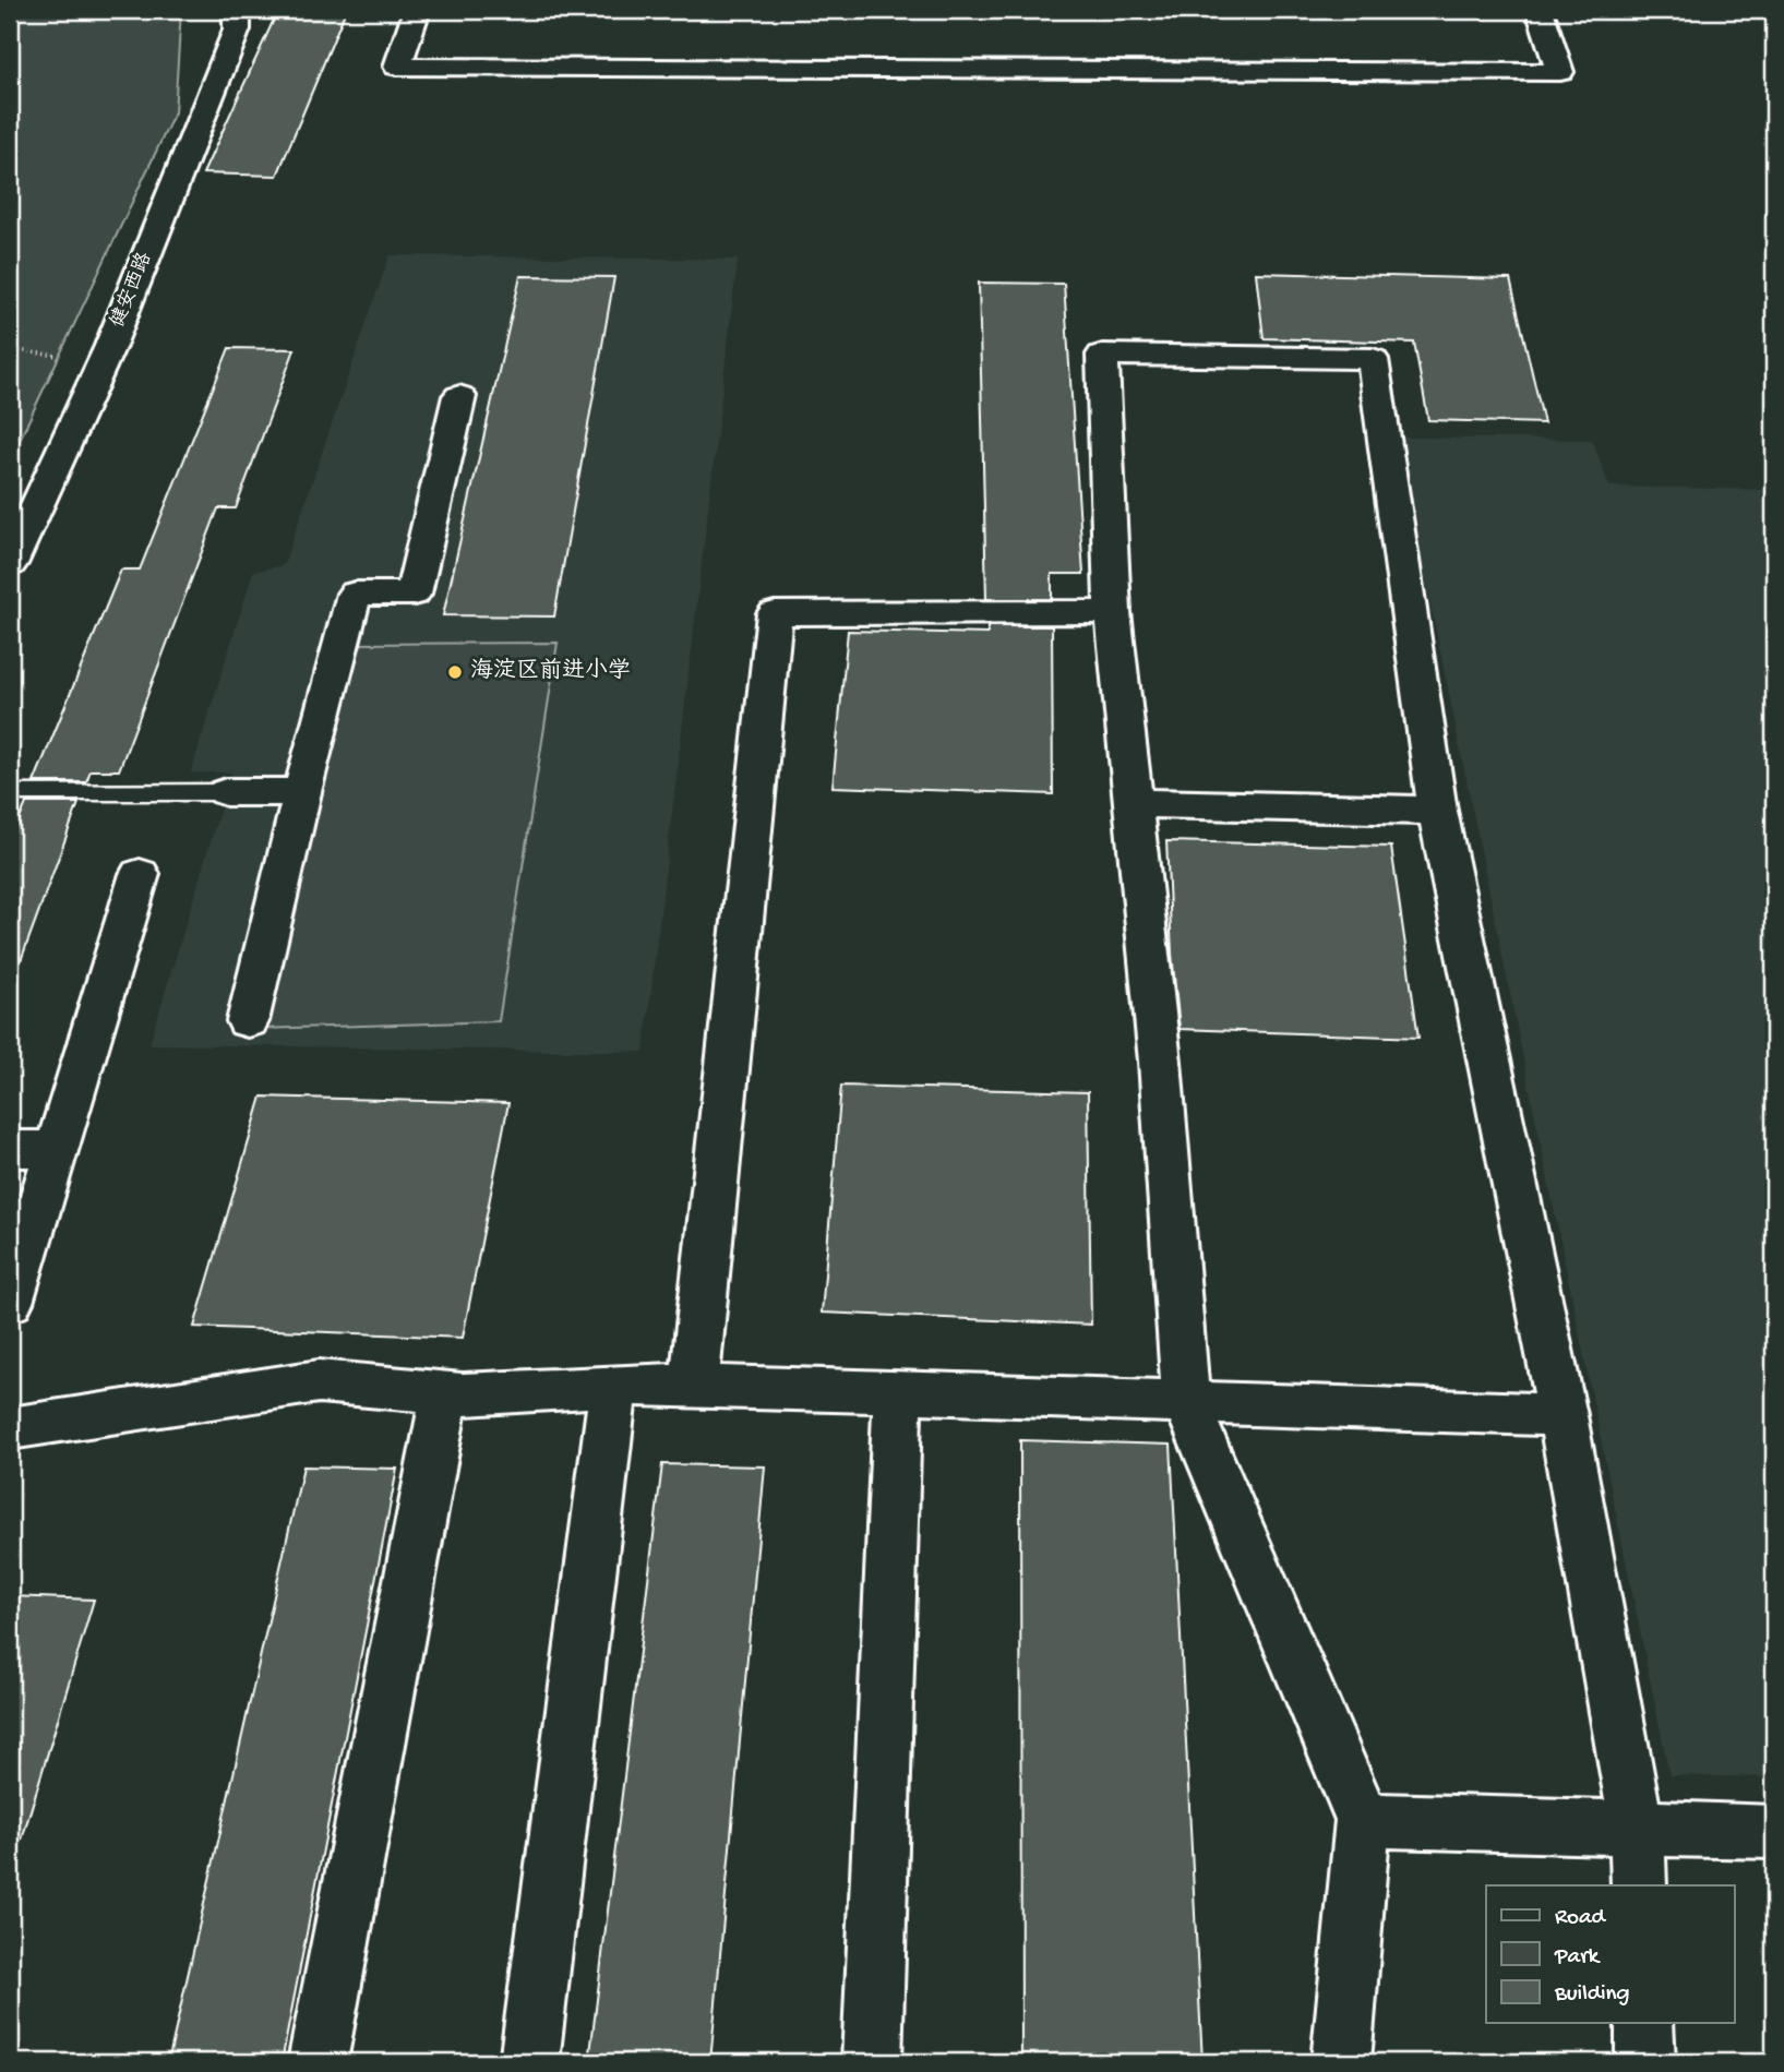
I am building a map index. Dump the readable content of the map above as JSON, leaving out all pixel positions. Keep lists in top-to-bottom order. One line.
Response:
{"streets":{"street":["健安西路"]},"places":["海淀区前进小学"],"legend":["Road","Park","Building"]}
